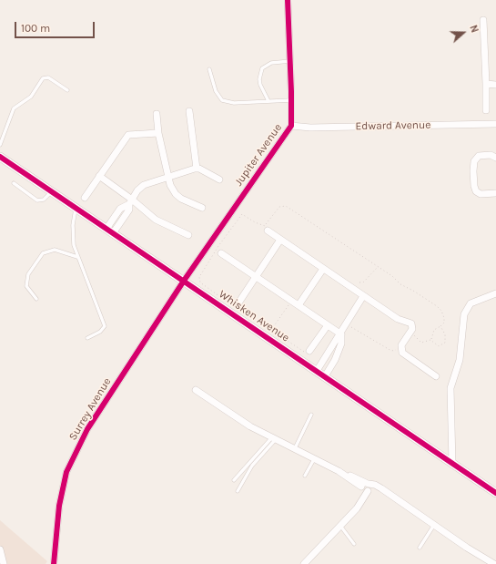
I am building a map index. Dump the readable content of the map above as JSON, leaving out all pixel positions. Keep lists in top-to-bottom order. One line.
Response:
{"streets":{"street":["Edward Avenue","Jupiter Avenue","Whisken Avenue","Surrey Avenue"]},"crossings":[["Edward Avenue","Jupiter Avenue"],["Jupiter Avenue","Whisken Avenue"],["Jupiter Avenue","Surrey Avenue"],["Whisken Avenue","Surrey Avenue"]],"scale_bar":"100 m","north":"right"}
